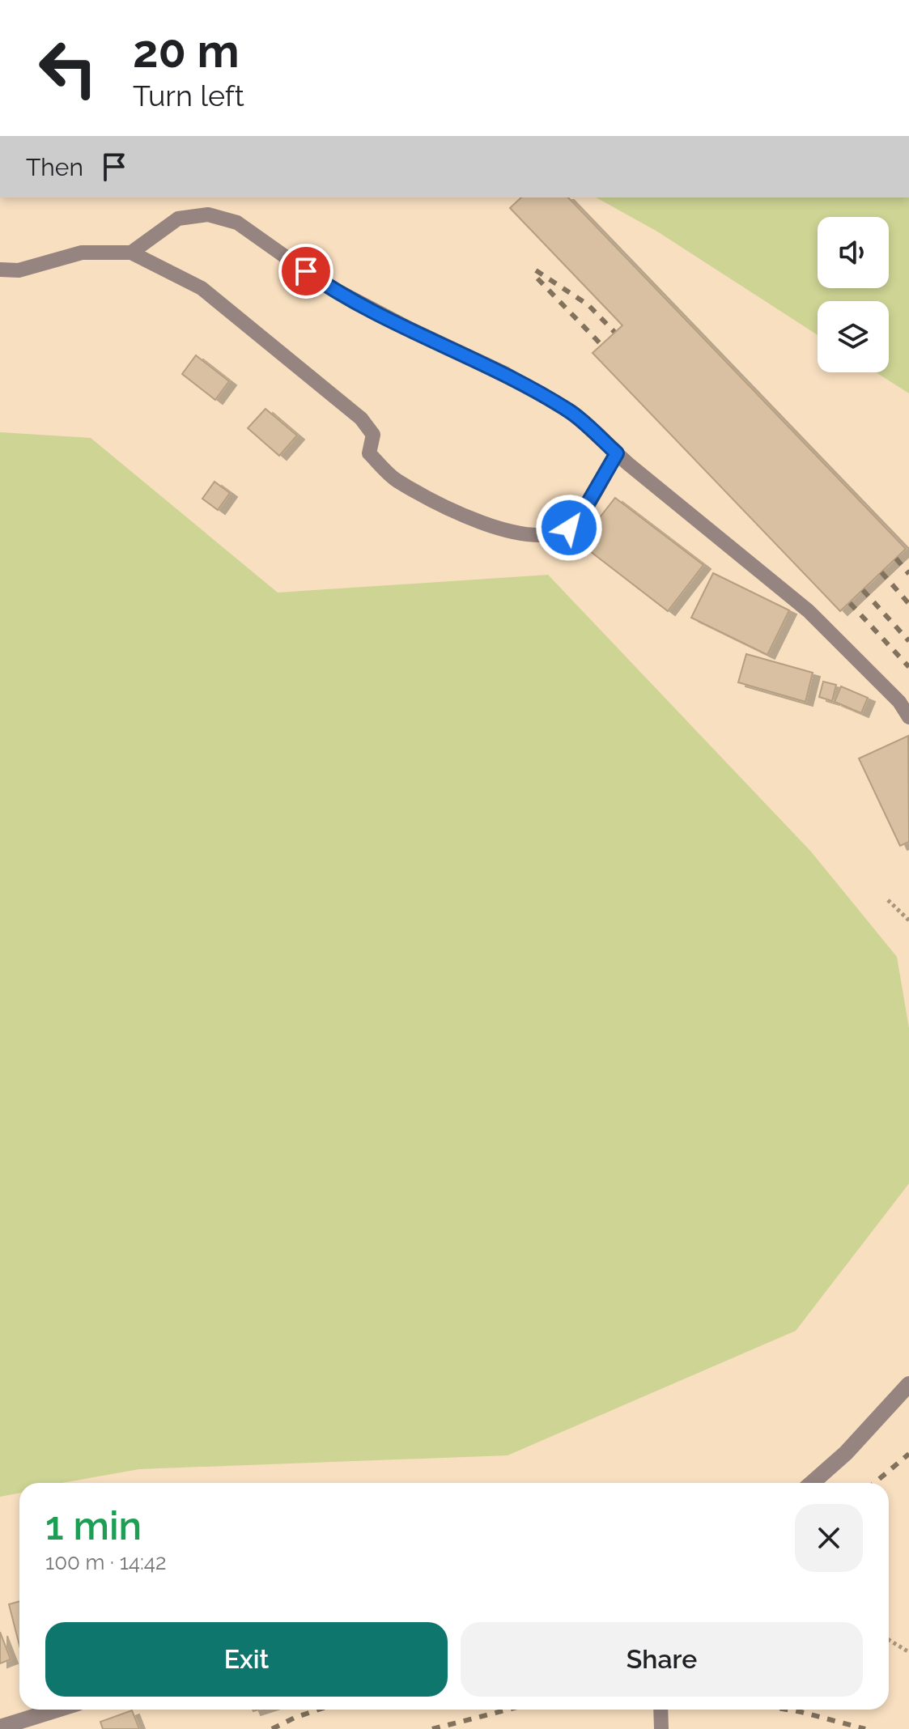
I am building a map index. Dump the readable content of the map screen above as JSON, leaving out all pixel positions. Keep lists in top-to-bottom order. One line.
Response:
{"page":{"turn":["20 m","Turn left"],"then":"Then","heading":["1 min","100 m · 14:42"],"buttons":["Exit","Share"]}}
